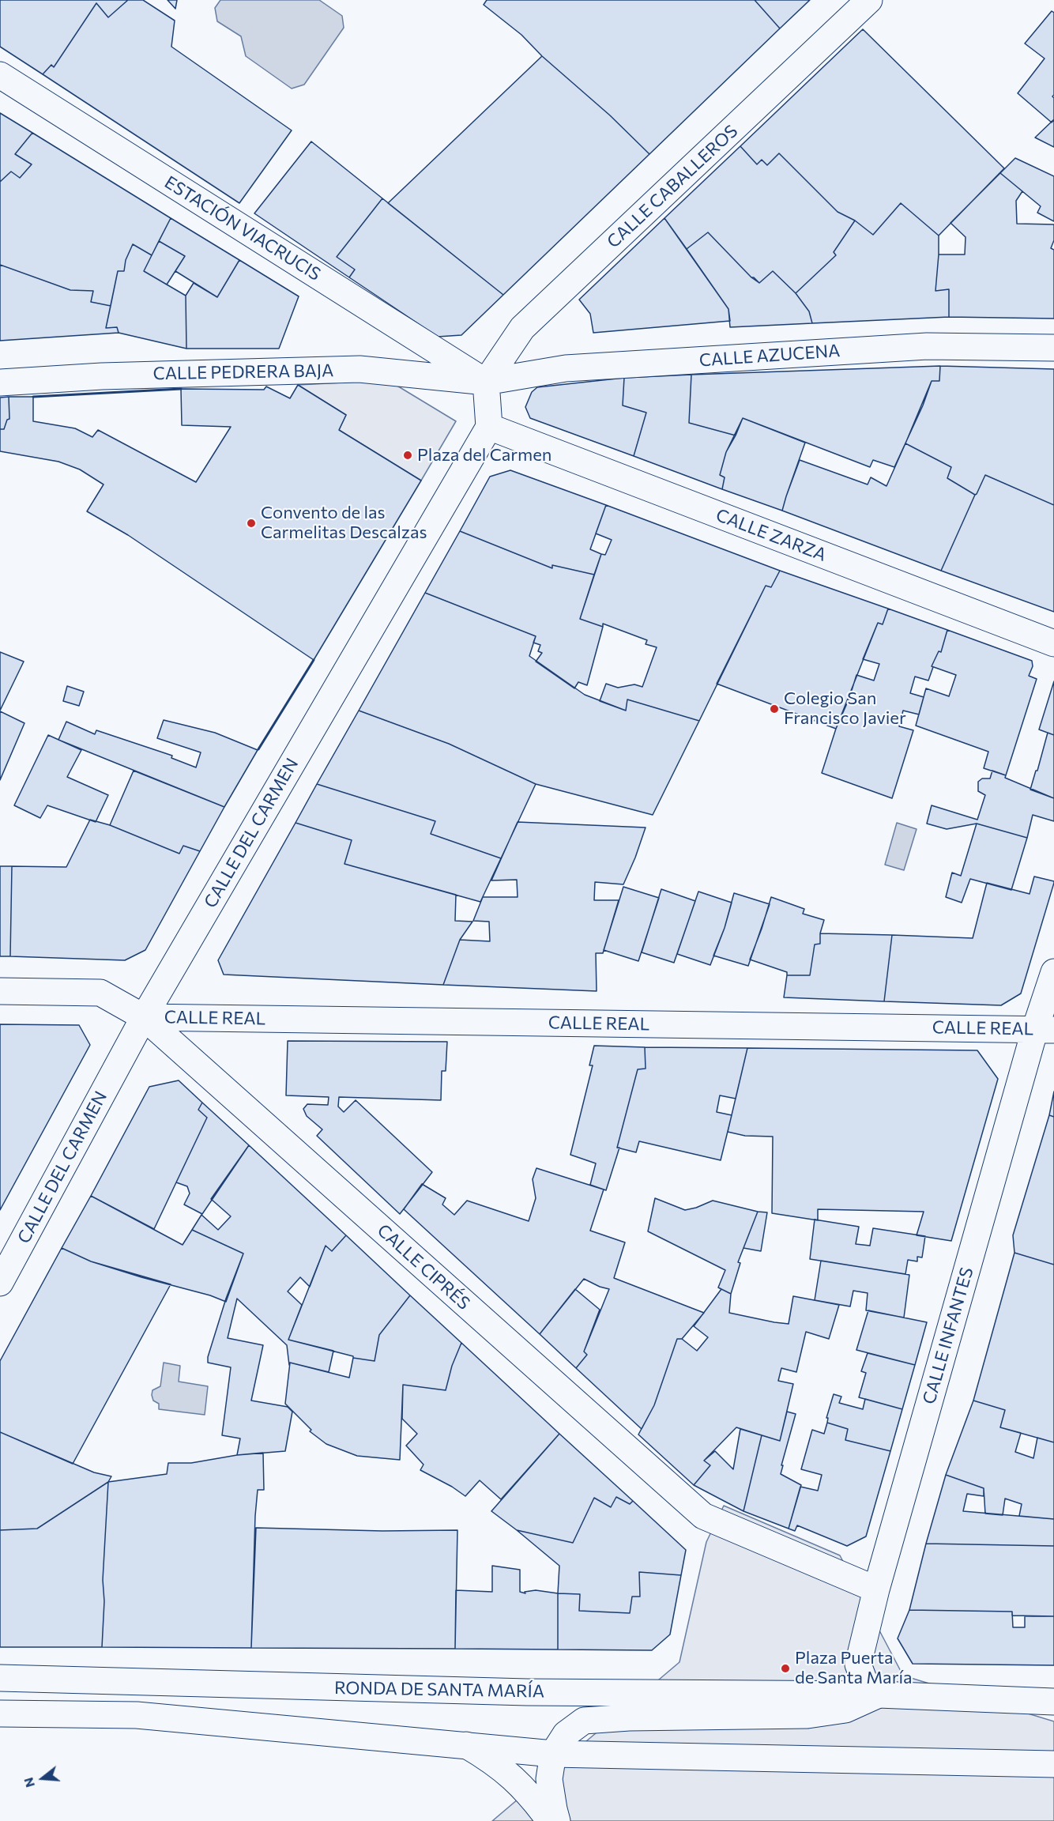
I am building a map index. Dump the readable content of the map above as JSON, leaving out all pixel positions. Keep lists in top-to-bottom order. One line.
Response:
{"streets":{"main road":["CALLE CABALLEROS","ESTACIÓN VIACRUCIS","CALLE AZUCENA","CALLE PEDRERA BAJA","CALLE ZARZA","CALLE DEL CARMEN","CALLE REAL","CALLE CIPRÉS","CALLE INFANTES","RONDA DE SANTA MARÍA"]},"crossings":[["CALLE CABALLEROS","ESTACIÓN VIACRUCIS"],["CALLE CABALLEROS","CALLE AZUCENA"],["CALLE CABALLEROS","CALLE PEDRERA BAJA"],["ESTACIÓN VIACRUCIS","CALLE AZUCENA"],["ESTACIÓN VIACRUCIS","CALLE PEDRERA BAJA"],["CALLE AZUCENA","CALLE PEDRERA BAJA"],["CALLE ZARZA","CALLE DEL CARMEN"],["CALLE DEL CARMEN","CALLE REAL"],["CALLE DEL CARMEN","CALLE CIPRÉS"],["CALLE REAL","CALLE CIPRÉS"],["CALLE REAL","CALLE INFANTES"],["CALLE CIPRÉS","CALLE INFANTES"],["CALLE INFANTES","RONDA DE SANTA MARÍA"]],"places":["Plaza del Carmen","Convento de las Carmelitas Descalzas","Colegio San Francisco Javier","Plaza Puerta de Santa María"],"north":"left"}
